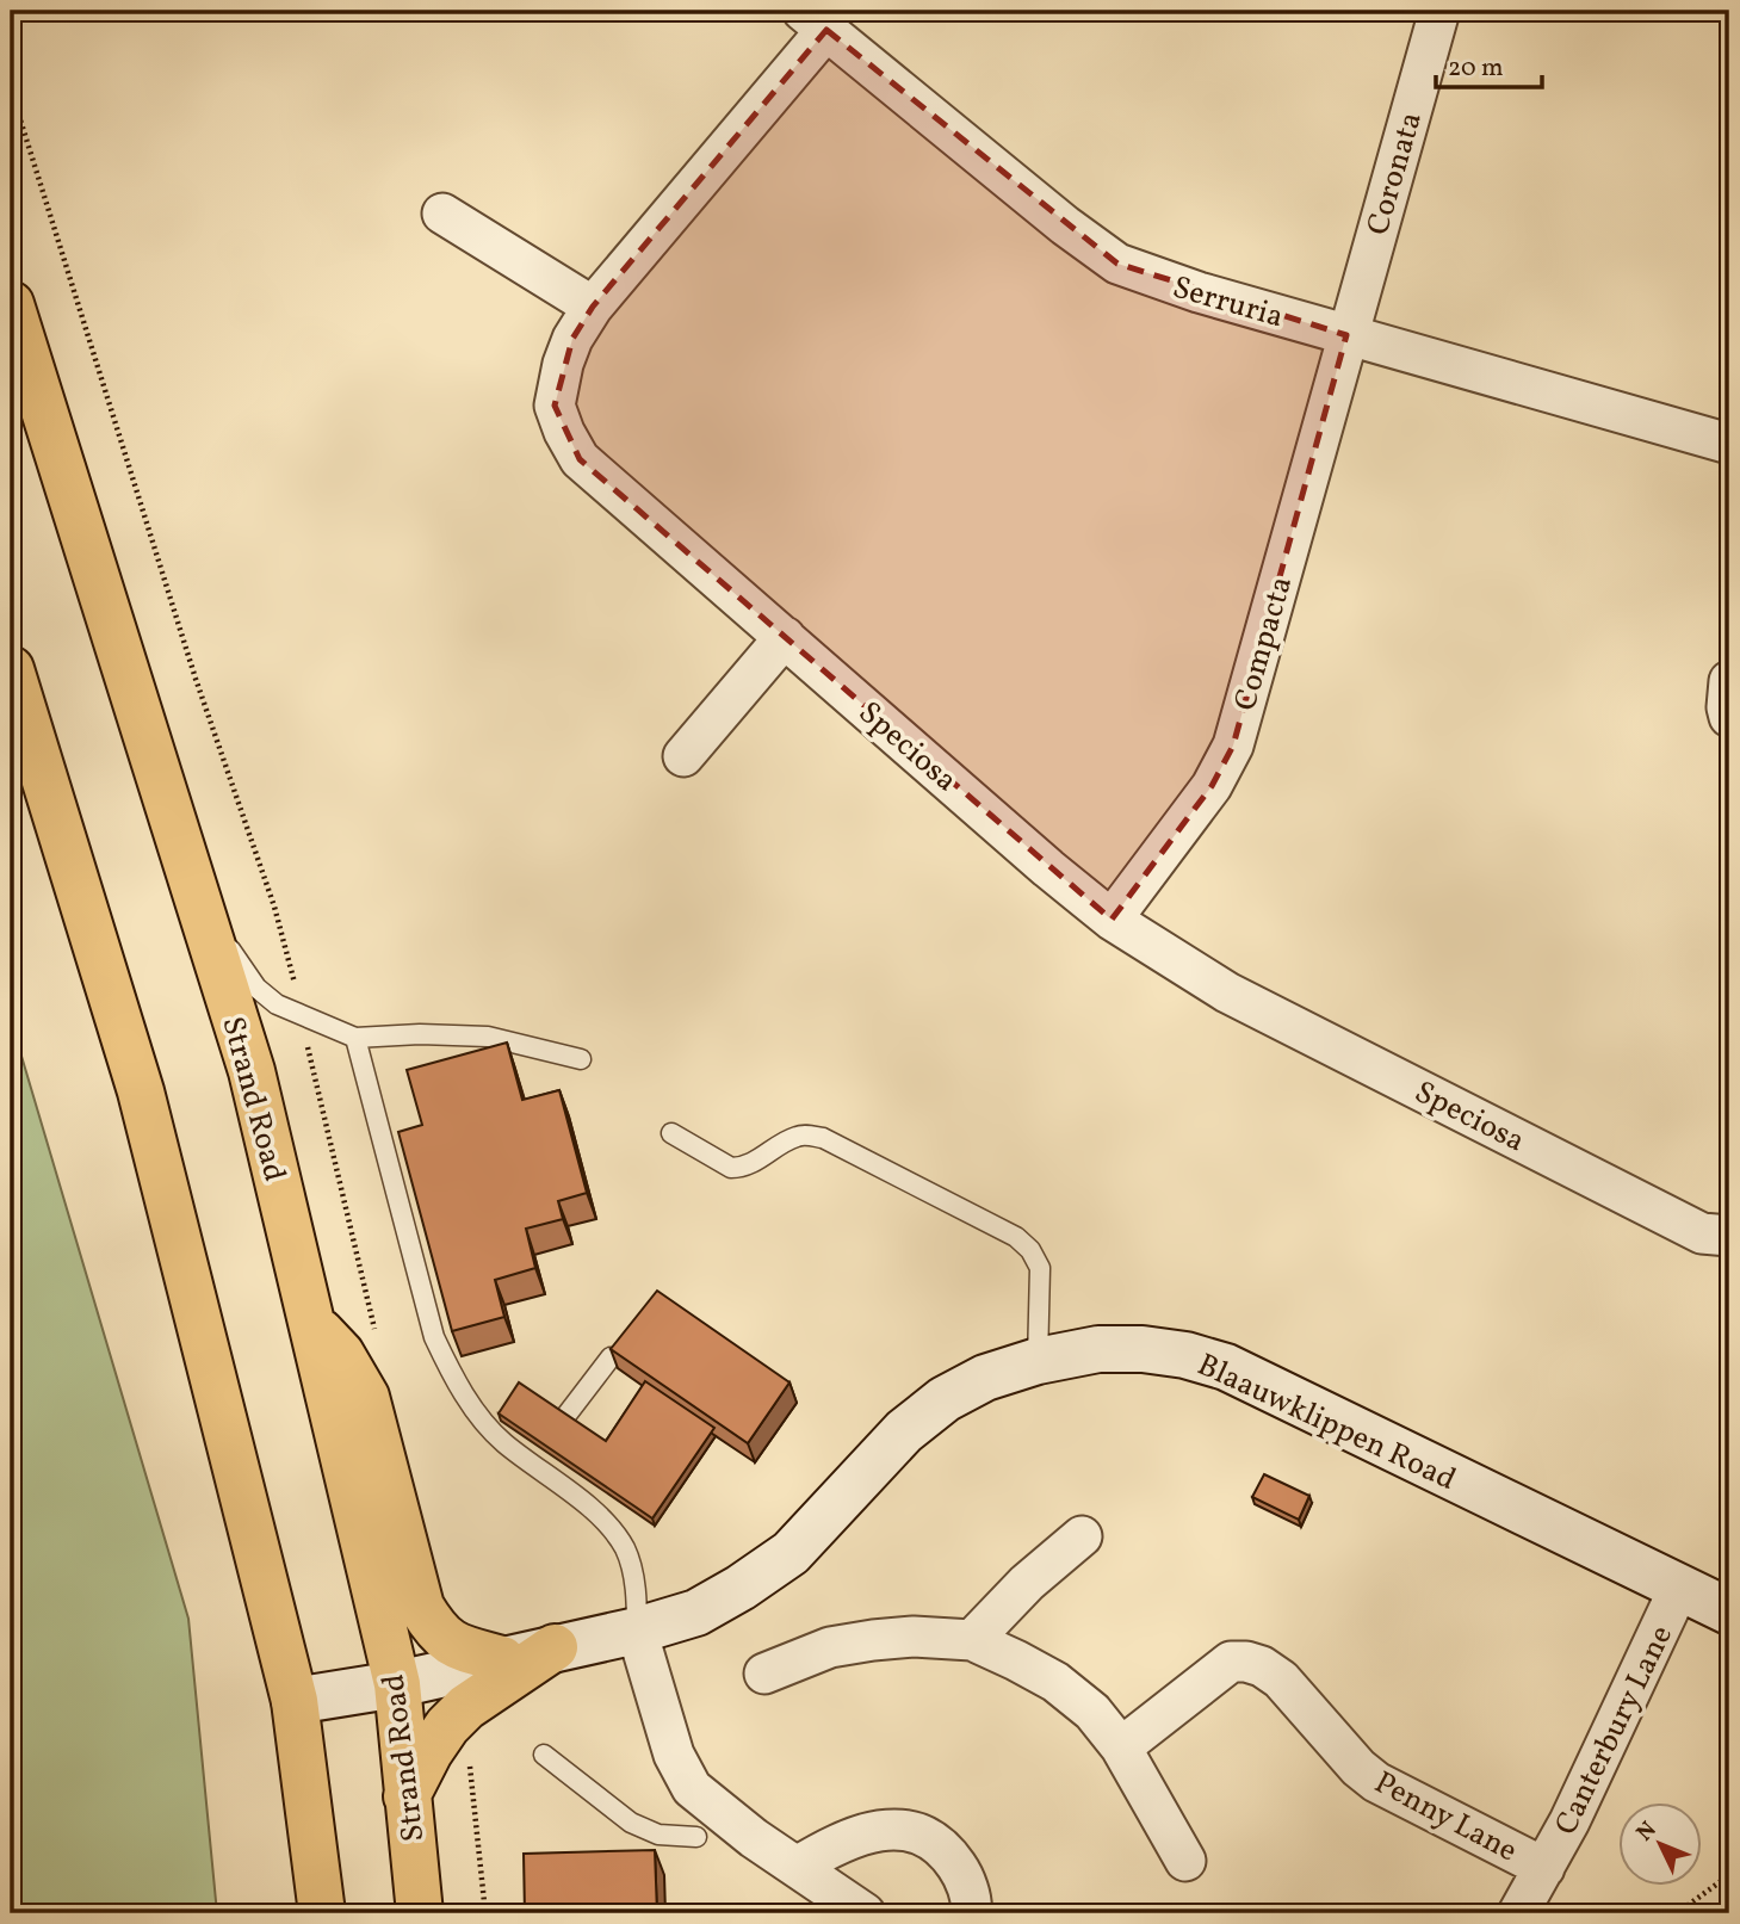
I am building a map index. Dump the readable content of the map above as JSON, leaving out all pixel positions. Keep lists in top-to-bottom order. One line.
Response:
{"streets":{"main road":["Strand Road"],"street":["Coronata","Serruria","Compacta","Speciosa","Blaauwklippen Road","Canterbury Lane","Penny Lane"]},"crossings":[["Coronata","Serruria"],["Coronata","Compacta"],["Serruria","Compacta"],["Serruria","Speciosa"],["Compacta","Speciosa"],["Strand Road","Blaauwklippen Road"],["Blaauwklippen Road","Canterbury Lane"],["Canterbury Lane","Penny Lane"]],"scale_bar":"20 m","north":"top left"}
